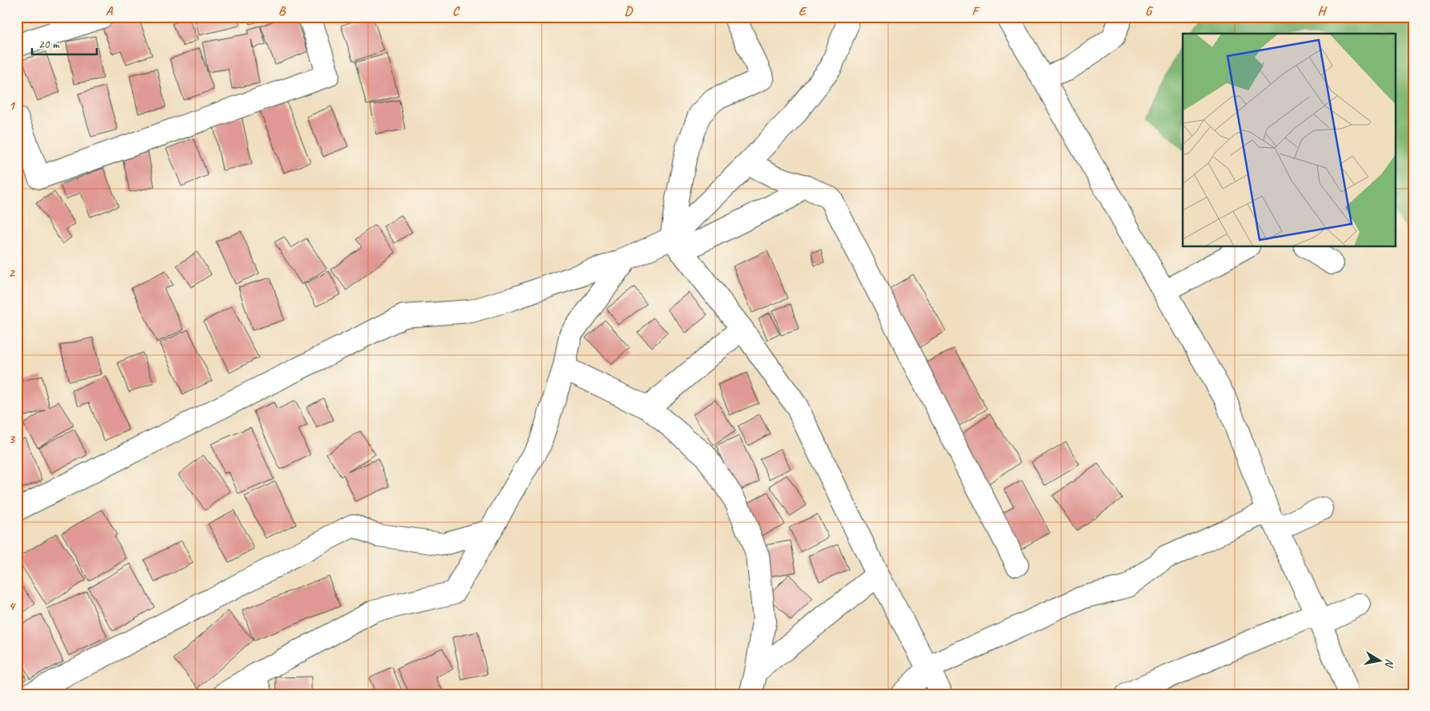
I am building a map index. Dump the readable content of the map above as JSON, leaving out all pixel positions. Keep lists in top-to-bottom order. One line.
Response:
{"scale_bar":"20 m","north":"right","grid":{"columns":["A","B","C","D","E","F","G","H"],"rows":["1","2","3","4"]}}
